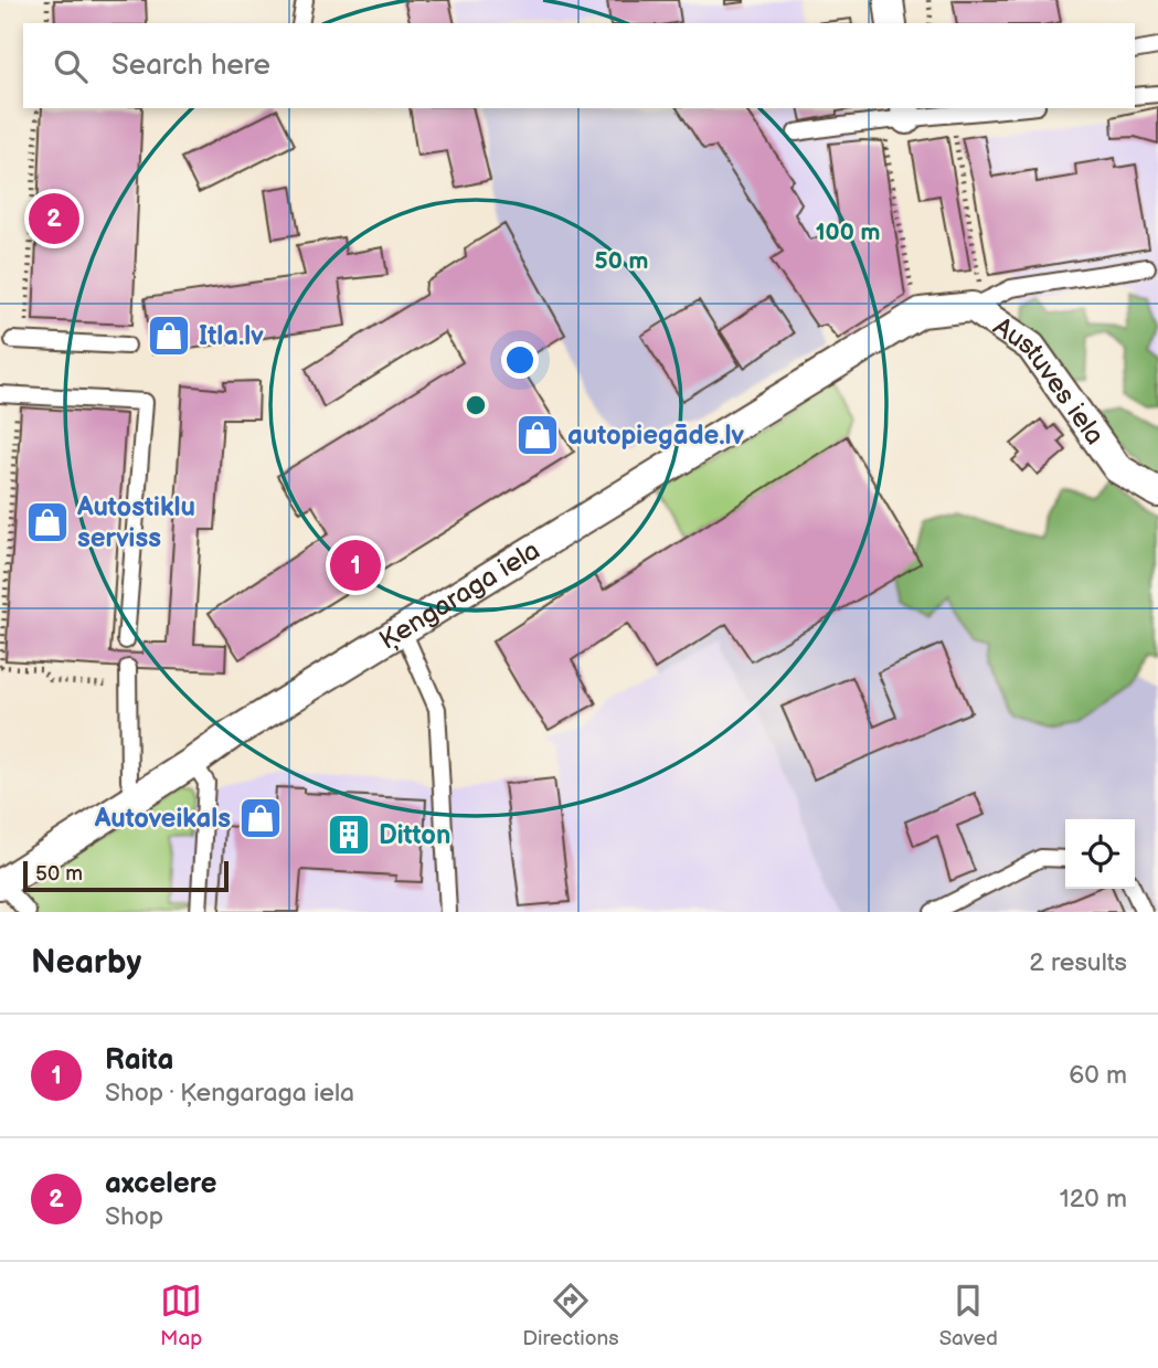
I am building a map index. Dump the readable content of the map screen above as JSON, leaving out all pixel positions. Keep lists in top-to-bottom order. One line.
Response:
{"streets":{"street":["Austuves iela","Ķengaraga iela"]},"crossings":[["Austuves iela","Ķengaraga iela"]],"places":{"shop":["Itla.lv","autopiegāde.lv","Autostiklu serviss","Autoveikals"],"building":["Ditton"]},"scale_bar":"50 m","page":{"search":"Search here","pins":["2","1"],"scale":"50 m","heading":["Nearby","2 results"],"list":[{"mark":"1","name":"Raita","note":"Shop · Ķengaraga iela","value":"60 m"},{"mark":"2","name":"axcelere","note":"Shop","value":"120 m"}],"nav":["Map","Directions","Saved"]},"rings":["100 m","50 m"]}
